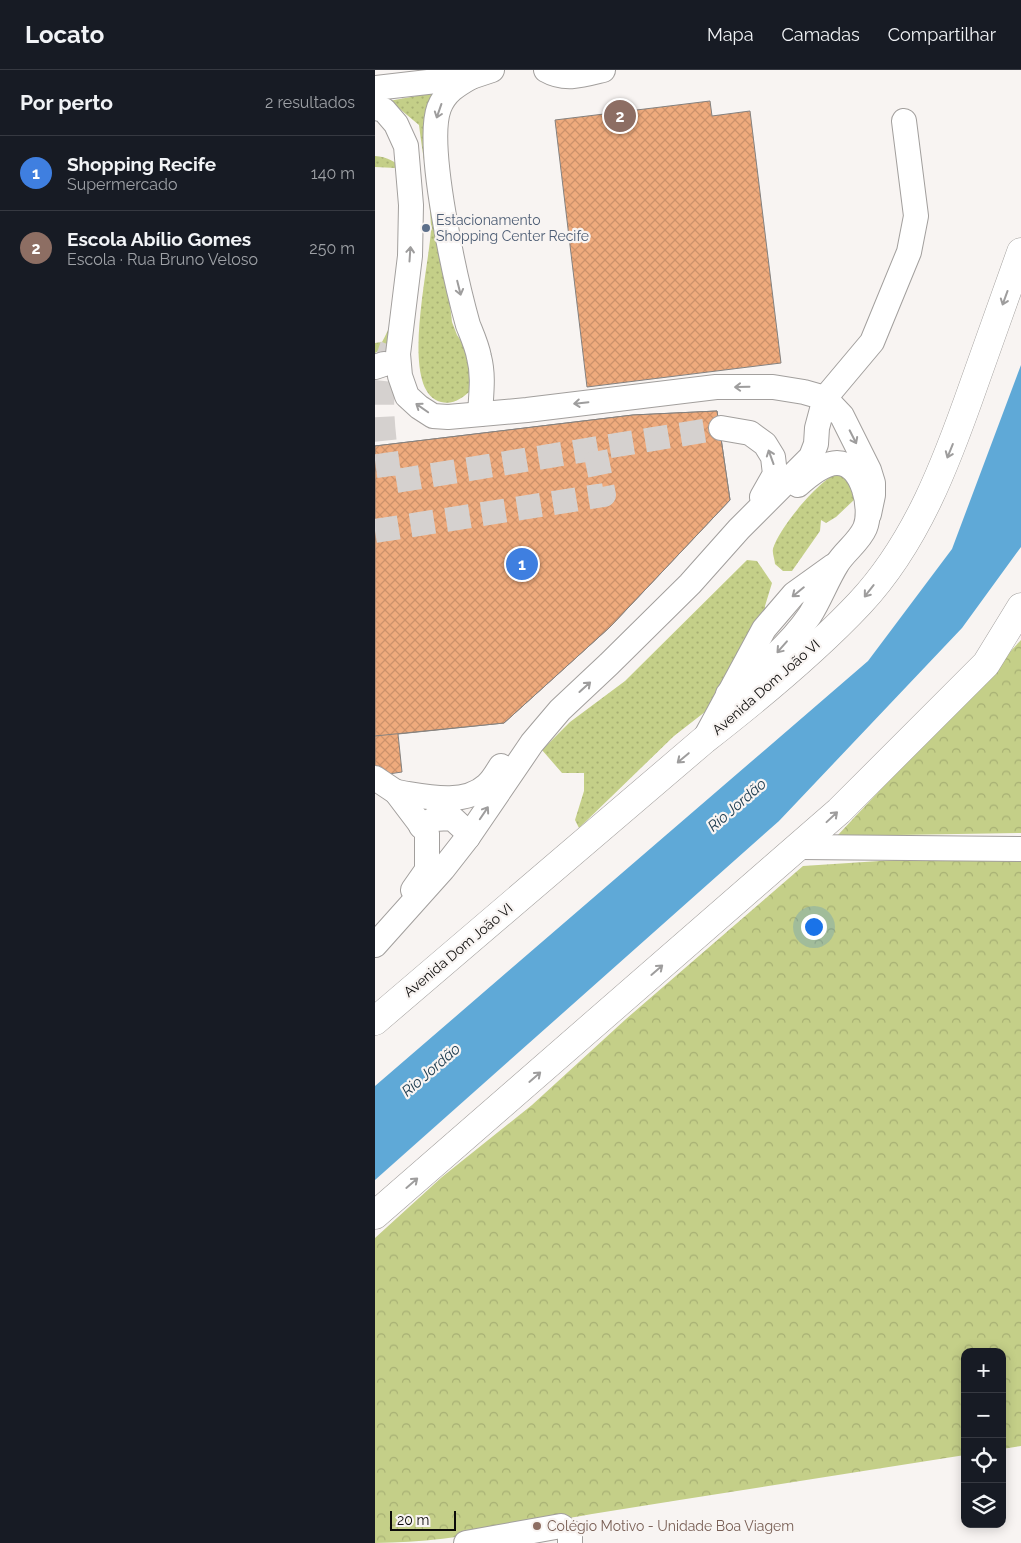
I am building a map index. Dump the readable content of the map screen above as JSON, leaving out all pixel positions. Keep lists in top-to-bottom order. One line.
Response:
{"streets":{"main road":["Avenida Dom João VI"]},"water":["Rio Jordão"],"places":["Estacionamento Shopping Center Recife","Colégio Motivo - Unidade Boa Viagem"],"scale_bar":"20 m","page":{"header":"Locato","nav":["Mapa","Camadas","Compartilhar"],"heading":["Por perto","2 resultados"],"pins":["2","1"],"list":[{"mark":"1","name":"Shopping Recife","note":"Supermercado","value":"140 m"},{"mark":"2","name":"Escola Abílio Gomes","note":"Escola · Rua Bruno Veloso","value":"250 m"}],"map_buttons":["+","−"],"scale":"20 m"}}
